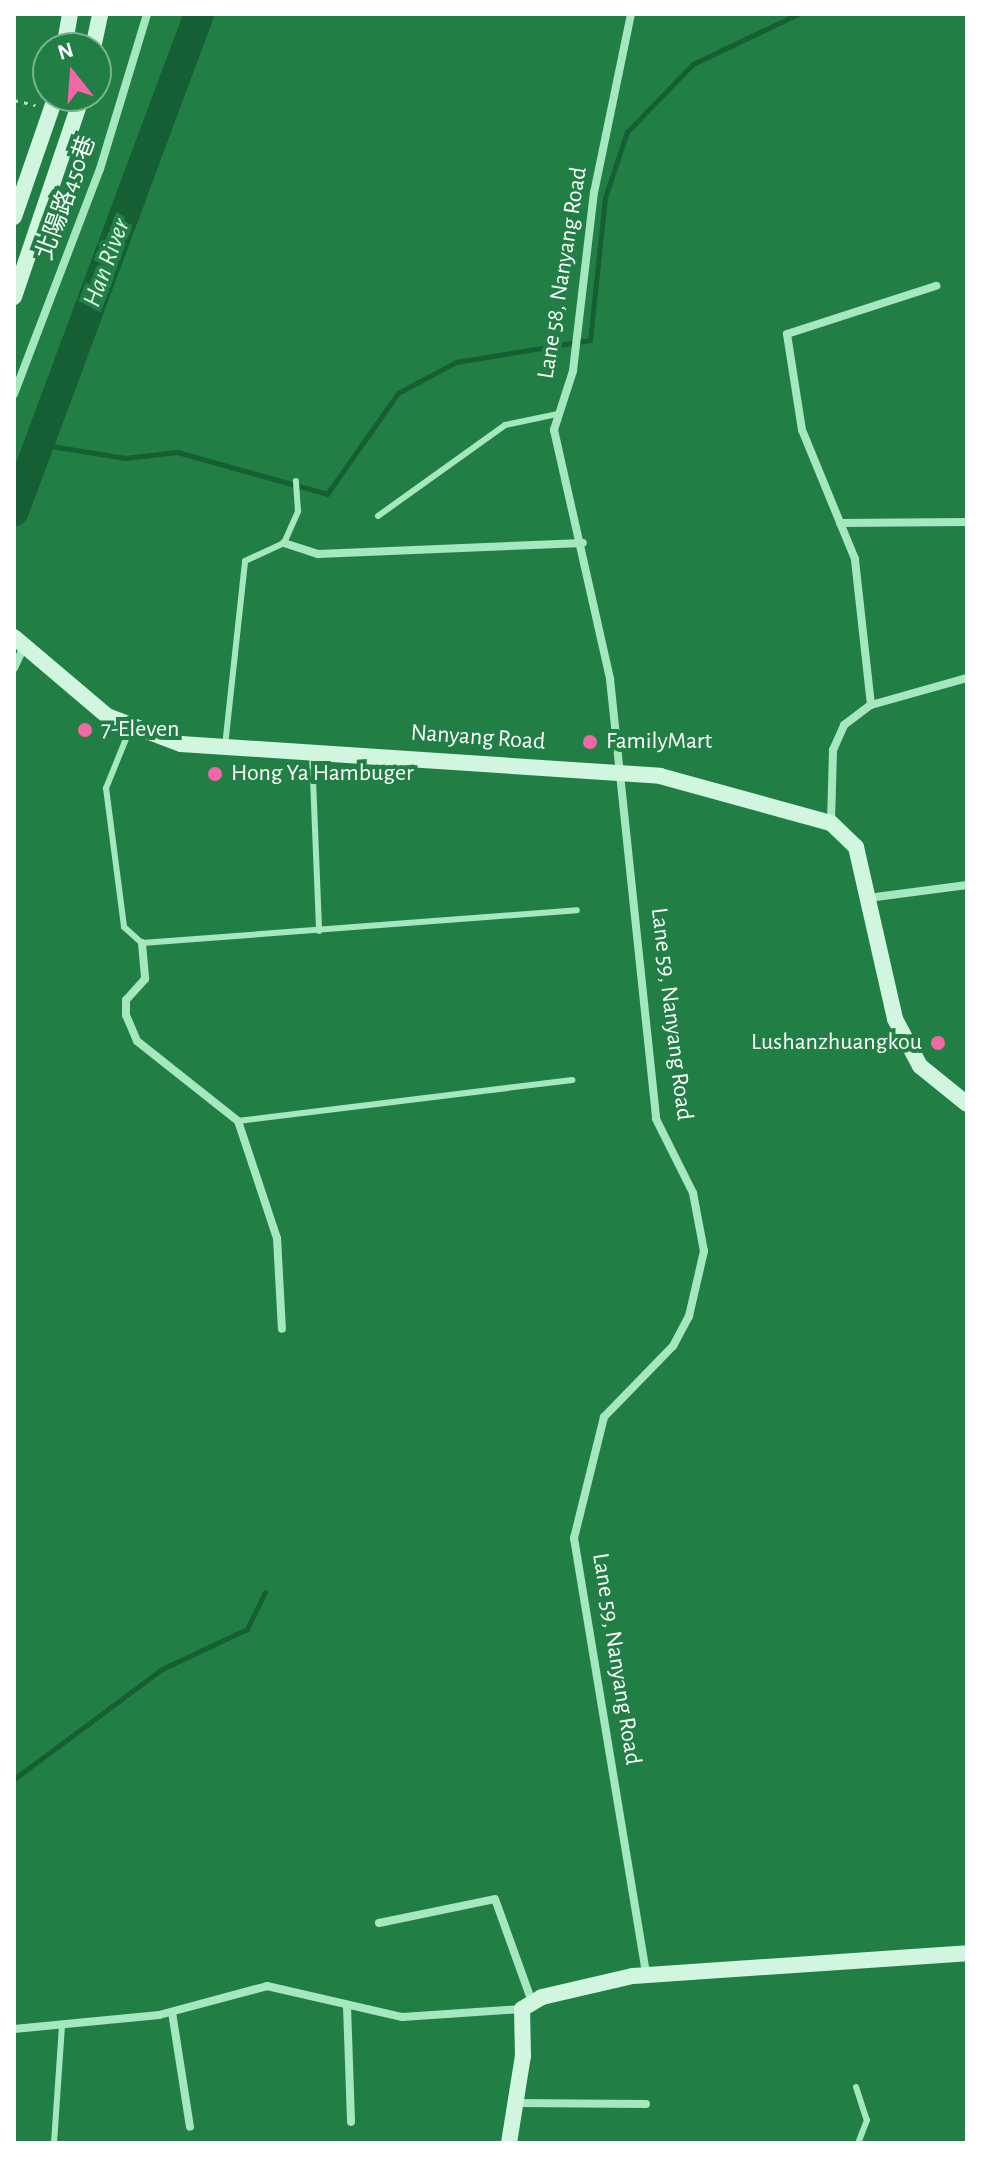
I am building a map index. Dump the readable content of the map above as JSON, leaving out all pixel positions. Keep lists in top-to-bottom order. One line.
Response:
{"streets":{"street":["北陽路450巷","Lane 58, Nanyang Road","Nanyang Road","Lane 59, Nanyang Road"]},"crossings":[["Lane 58, Nanyang Road","Nanyang Road"],["Lane 58, Nanyang Road","Lane 59, Nanyang Road"],["Nanyang Road","Lane 59, Nanyang Road"]],"water":["Han River"],"places":["7-Eleven","FamilyMart","Hong Ya Hambuger","Lushanzhuangkou"],"north":"top"}
